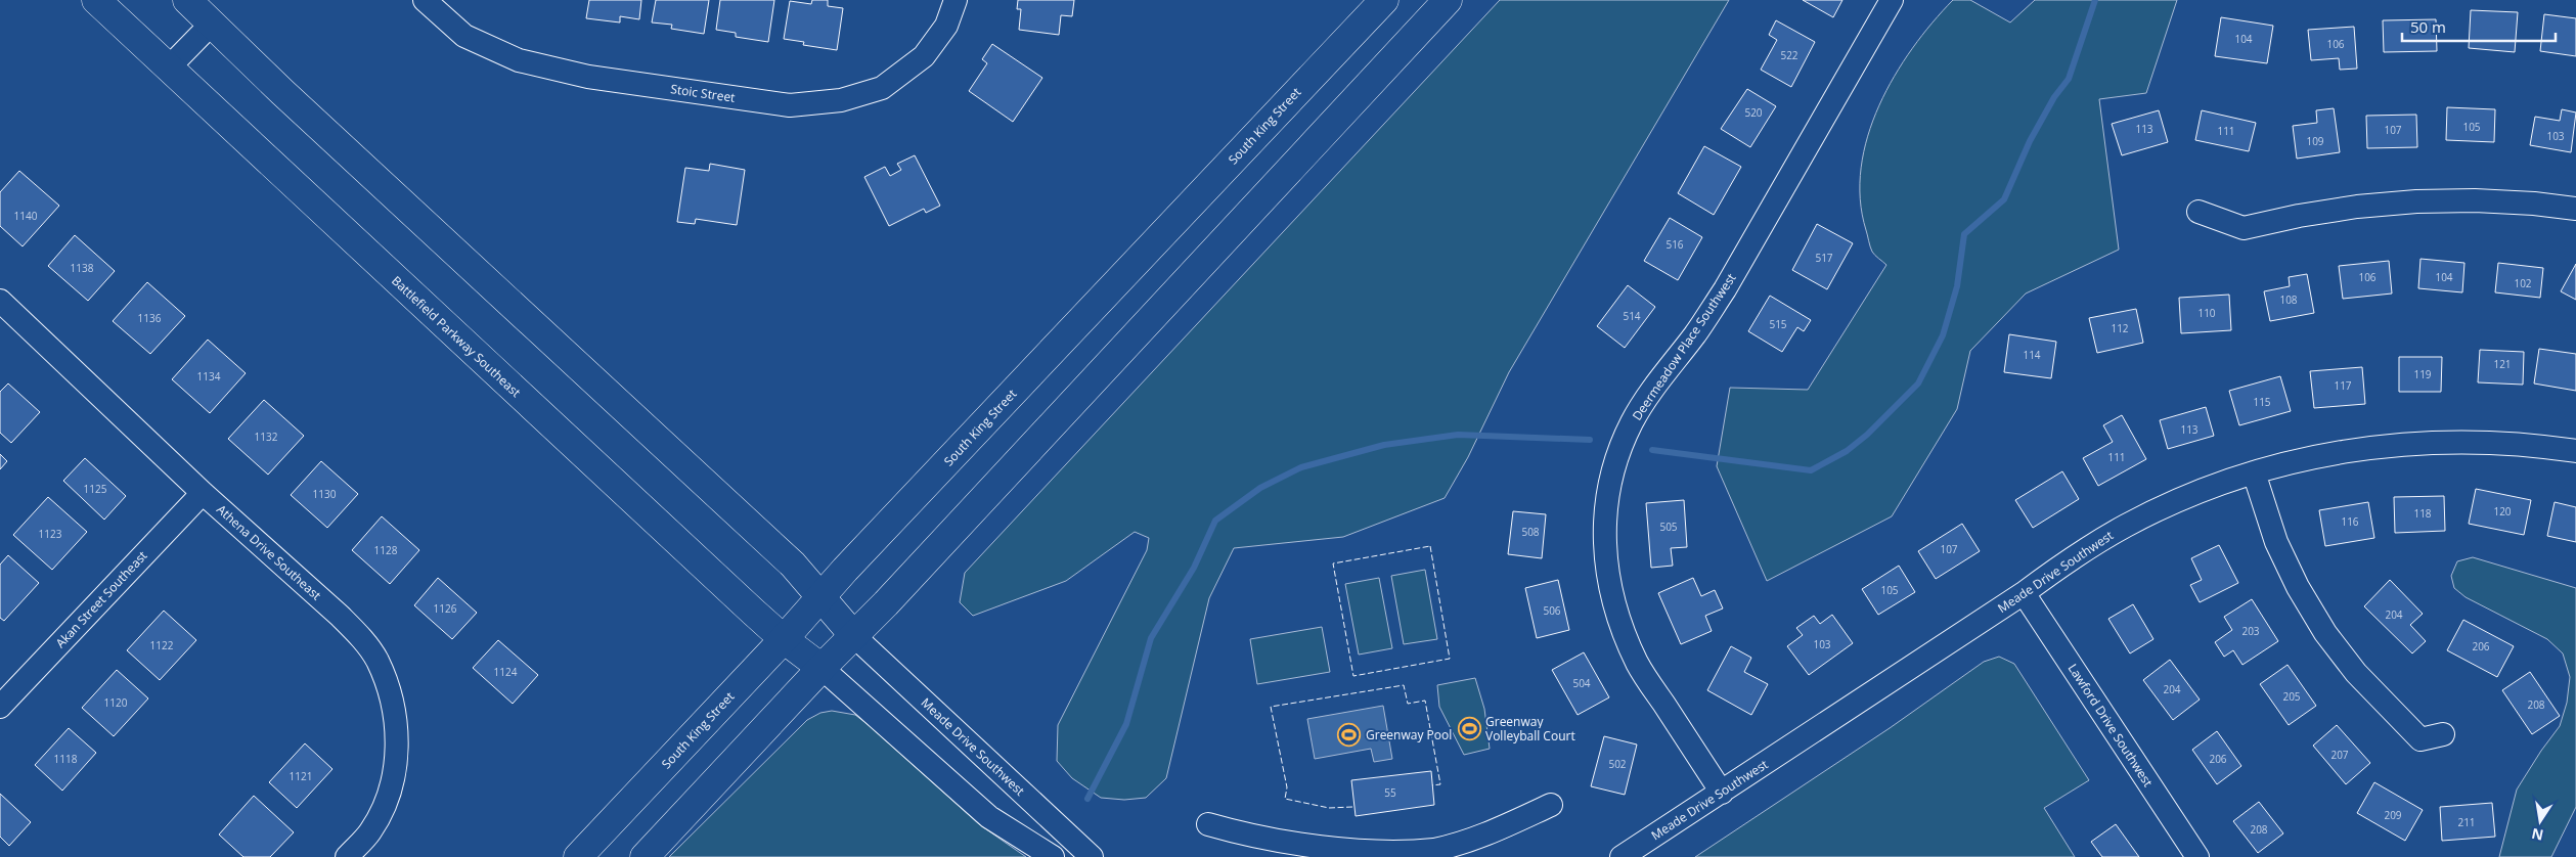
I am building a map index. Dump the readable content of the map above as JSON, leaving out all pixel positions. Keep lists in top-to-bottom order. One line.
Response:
{"streets":{"main road":["South King Street","Battlefield Parkway Southeast"],"street":["Stoic Street","Deermeadow Place Southwest","Athena Drive Southeast","Meade Drive Southwest","Akan Street Southeast","Lawford Drive Southwest"]},"crossings":[["South King Street","Battlefield Parkway Southeast"],["Deermeadow Place Southwest","Meade Drive Southwest"],["Athena Drive Southeast","Akan Street Southeast"],["Meade Drive Southwest","Lawford Drive Southwest"]],"places":{"sports":["Greenway Volleyball Court","Greenway Pool"]},"house_numbers":["104","106","522","520","105","113","107","111","103","109","1140","516","517","1138","106","104","102","108","110","514","1136","515","112","114","121","119","1134","117","115","113","1132","111","1125","1130","120","118","116","505","508","1123","107","1128","105","1126","506","204","203","103","1122","206","1124","504","204","205","1120","208","207","1118","206","502","1121","55","209","211","208"],"scale_bar":"50 m","north":"bottom"}
